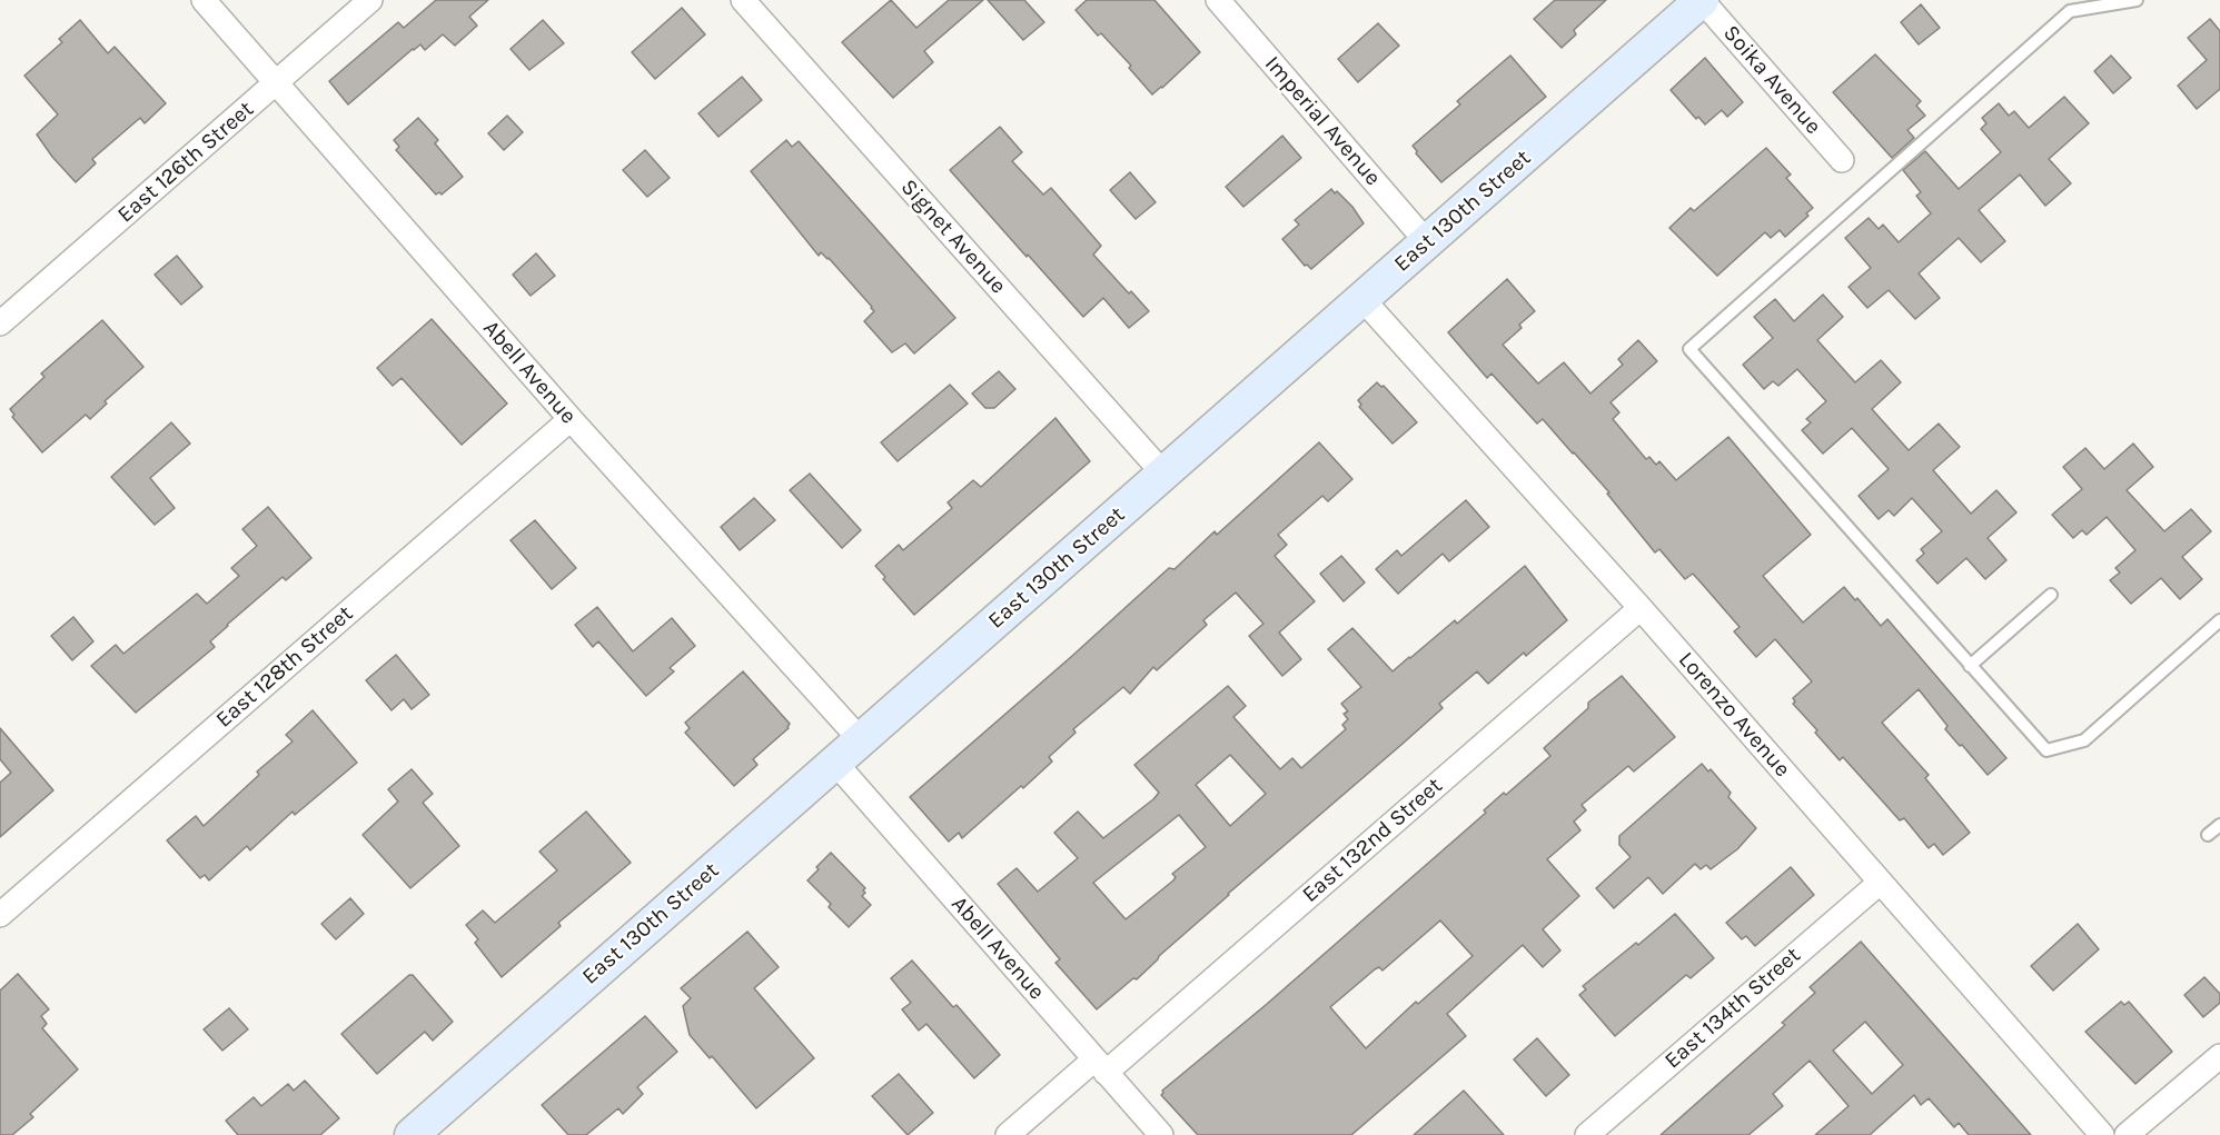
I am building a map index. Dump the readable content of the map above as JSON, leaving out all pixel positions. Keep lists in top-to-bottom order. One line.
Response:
{"streets":{"street":["Soika Avenue","Imperial Avenue","East 126th Street","East 130th Street","Signet Avenue","Abell Avenue","East 128th Street","Lorenzo Avenue","East 132nd Street","East 134th Street"]},"crossings":[["Soika Avenue","East 130th Street"],["Imperial Avenue","East 130th Street"],["East 126th Street","Abell Avenue"],["East 130th Street","Signet Avenue"],["East 130th Street","Abell Avenue"],["East 130th Street","Lorenzo Avenue"],["Abell Avenue","East 128th Street"],["Abell Avenue","East 132nd Street"],["Lorenzo Avenue","East 132nd Street"],["Lorenzo Avenue","East 134th Street"]]}
